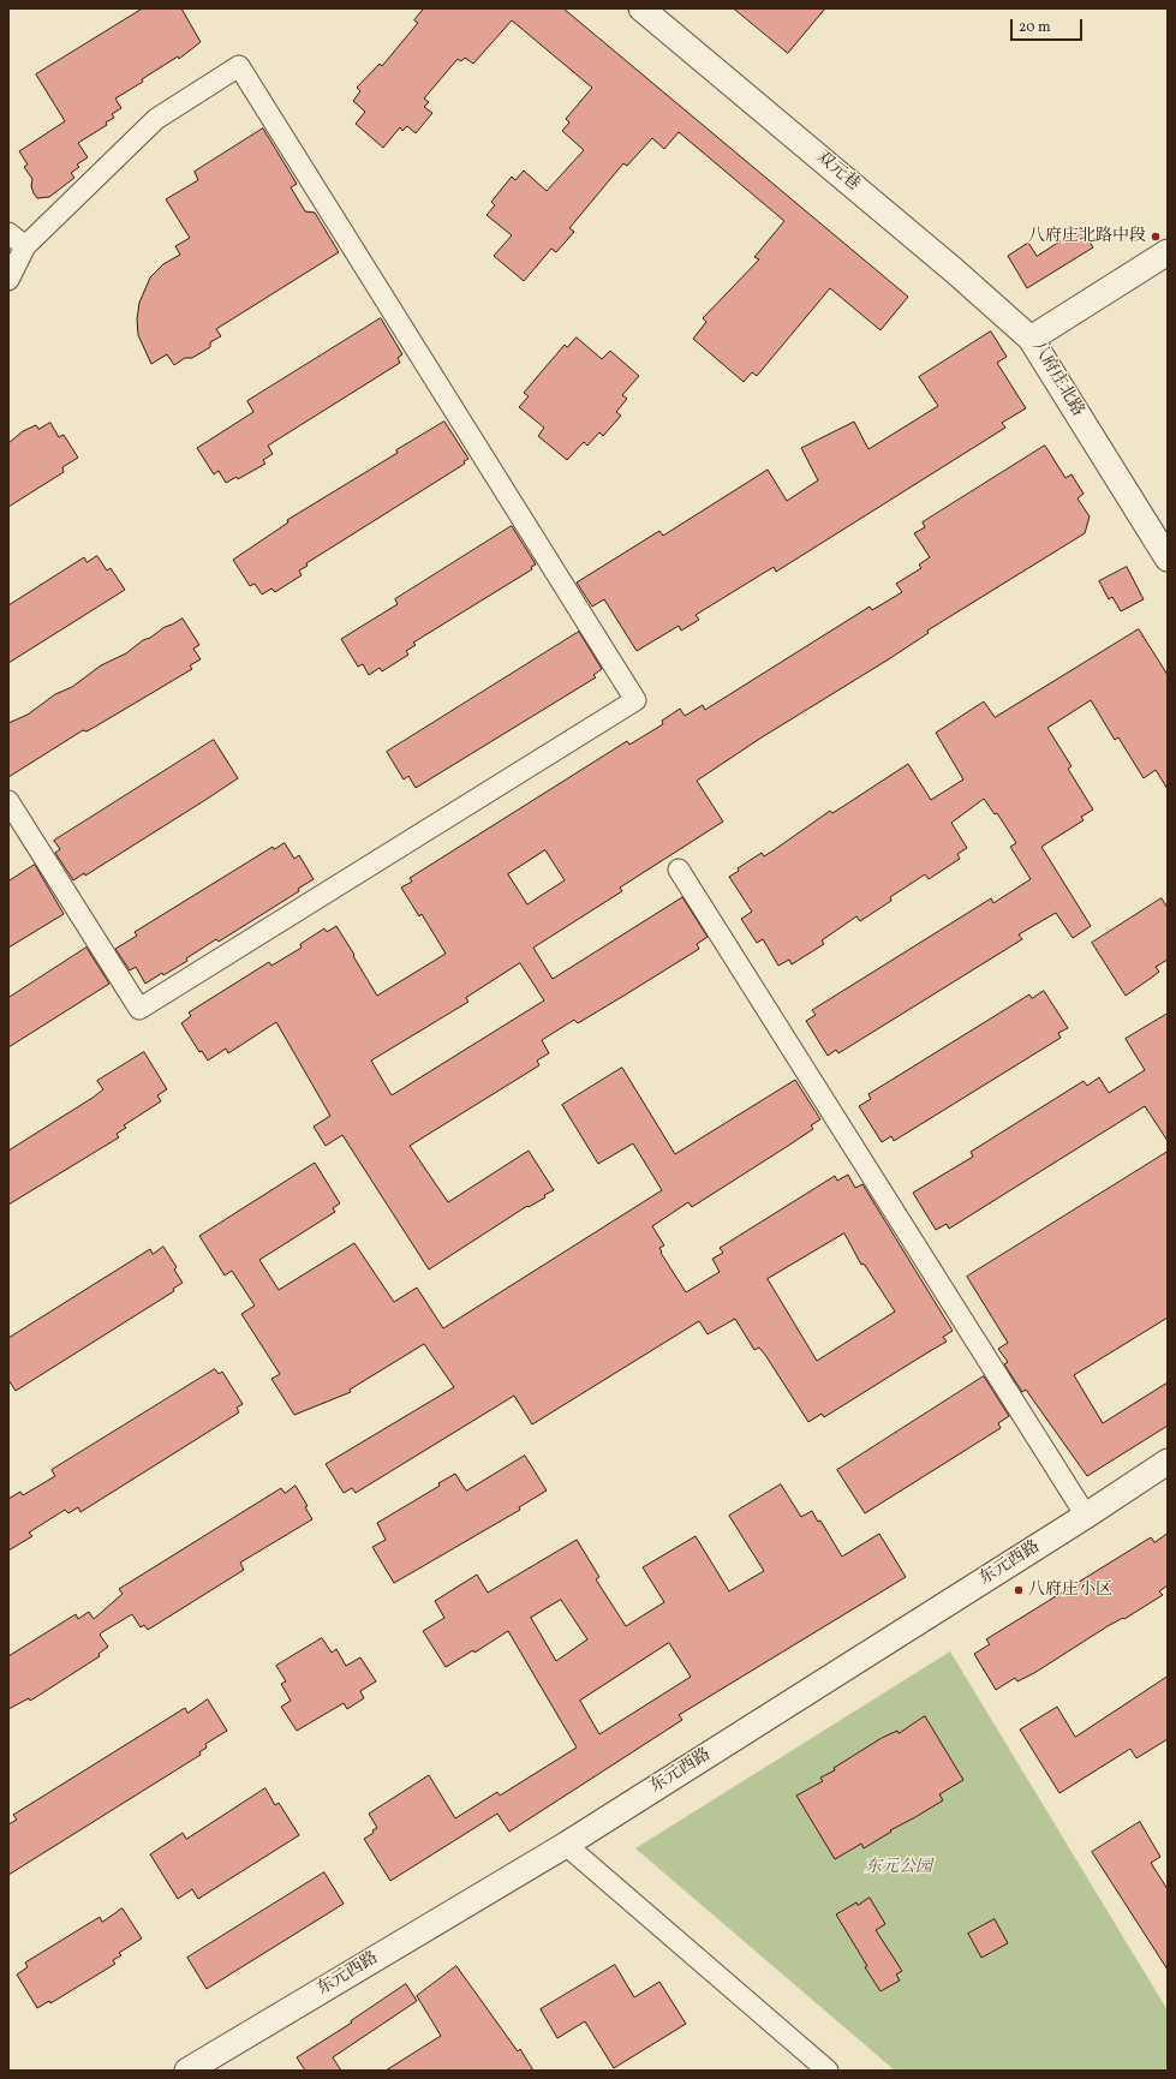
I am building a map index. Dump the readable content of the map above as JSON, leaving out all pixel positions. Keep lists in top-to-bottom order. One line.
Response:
{"streets":{"street":["双元巷","八府庄北路","东元西路"]},"crossings":[["双元巷","八府庄北路"]],"parks":["东元公园"],"places":["八府庄北路中段","八府庄小区"],"scale_bar":"20 m"}
